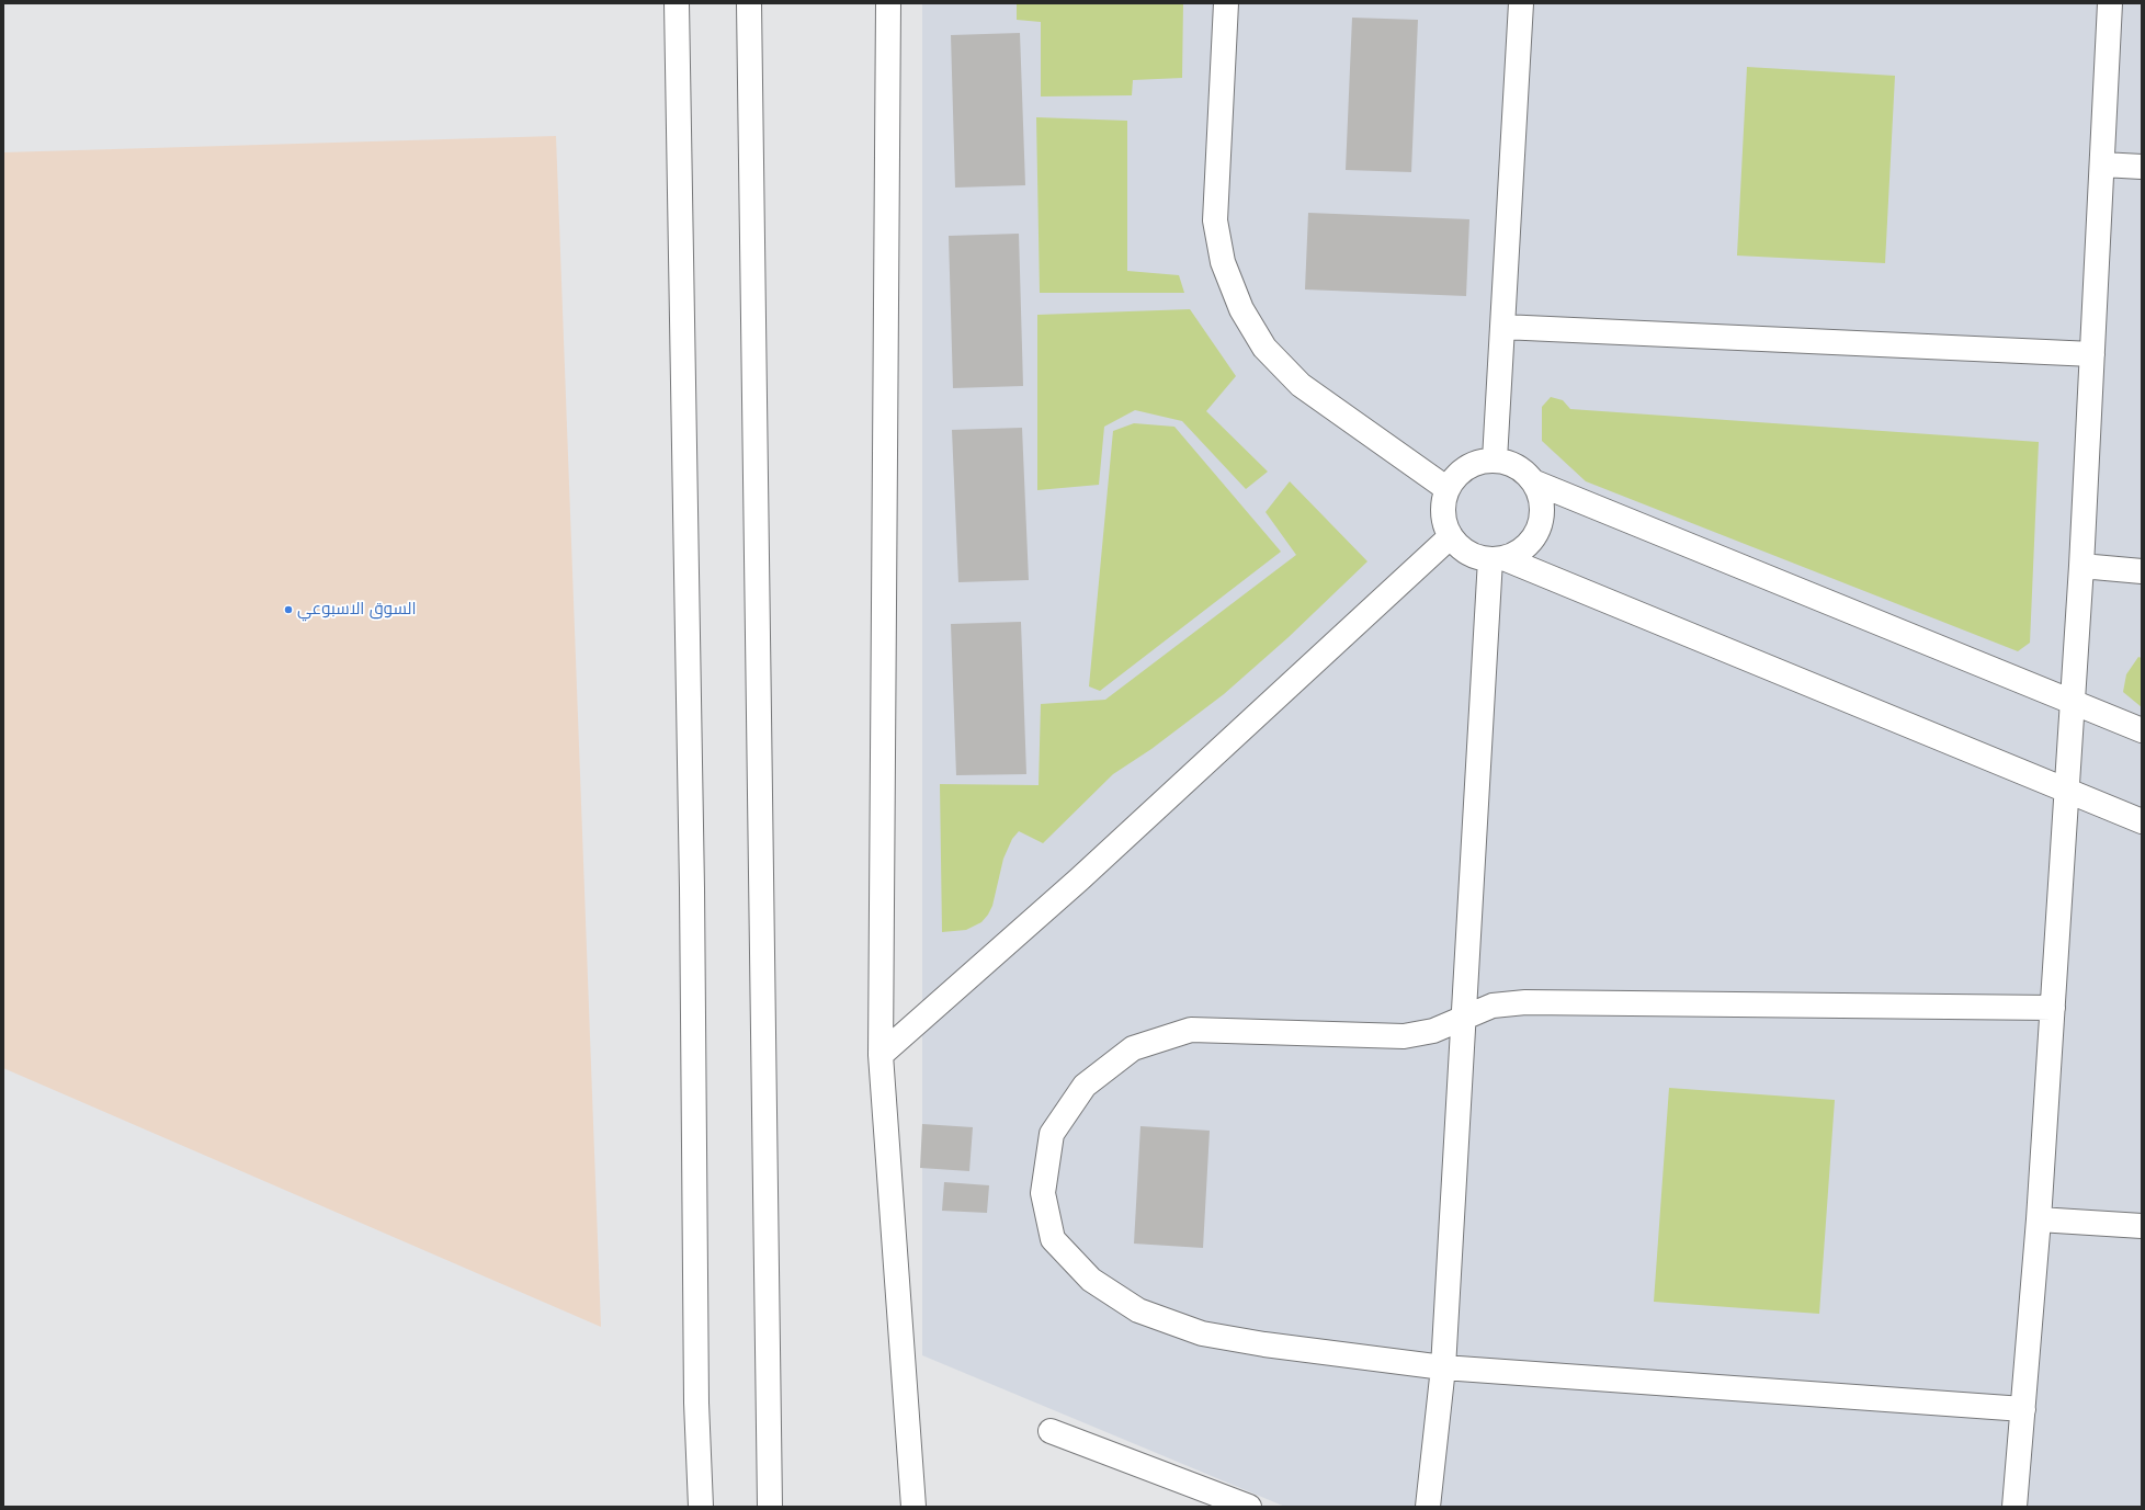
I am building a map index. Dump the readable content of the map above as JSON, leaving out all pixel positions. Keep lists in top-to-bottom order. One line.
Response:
{"places":["السوق الاسبوعي"]}
